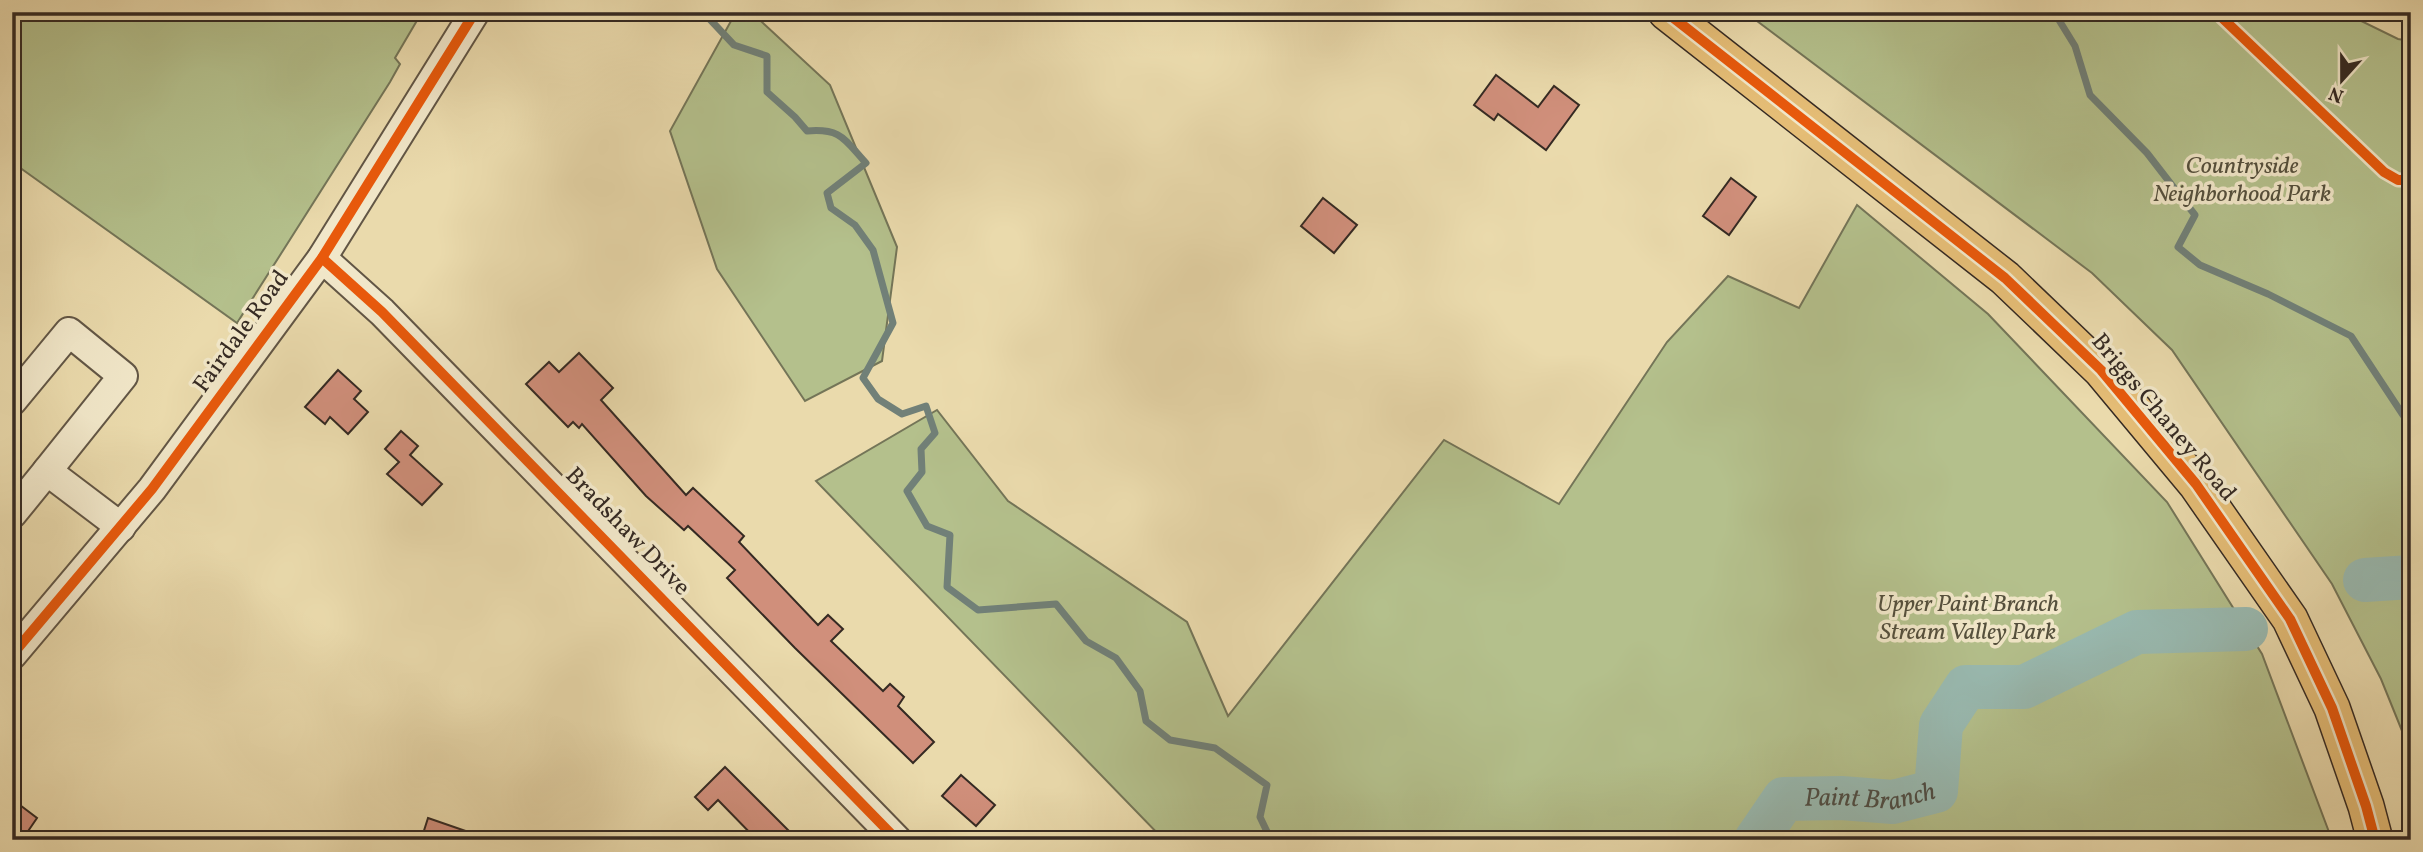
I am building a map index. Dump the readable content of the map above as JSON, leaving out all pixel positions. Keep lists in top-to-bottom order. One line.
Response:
{"streets":{"main road":["Briggs Chaney Road"],"street":["Fairdale Road","Bradshaw Drive"]},"crossings":[["Fairdale Road","Bradshaw Drive"]],"water":["Paint Branch"],"parks":["Countryside Neighborhood Park","Upper Paint Branch Stream Valley Park"],"north":"bottom"}
